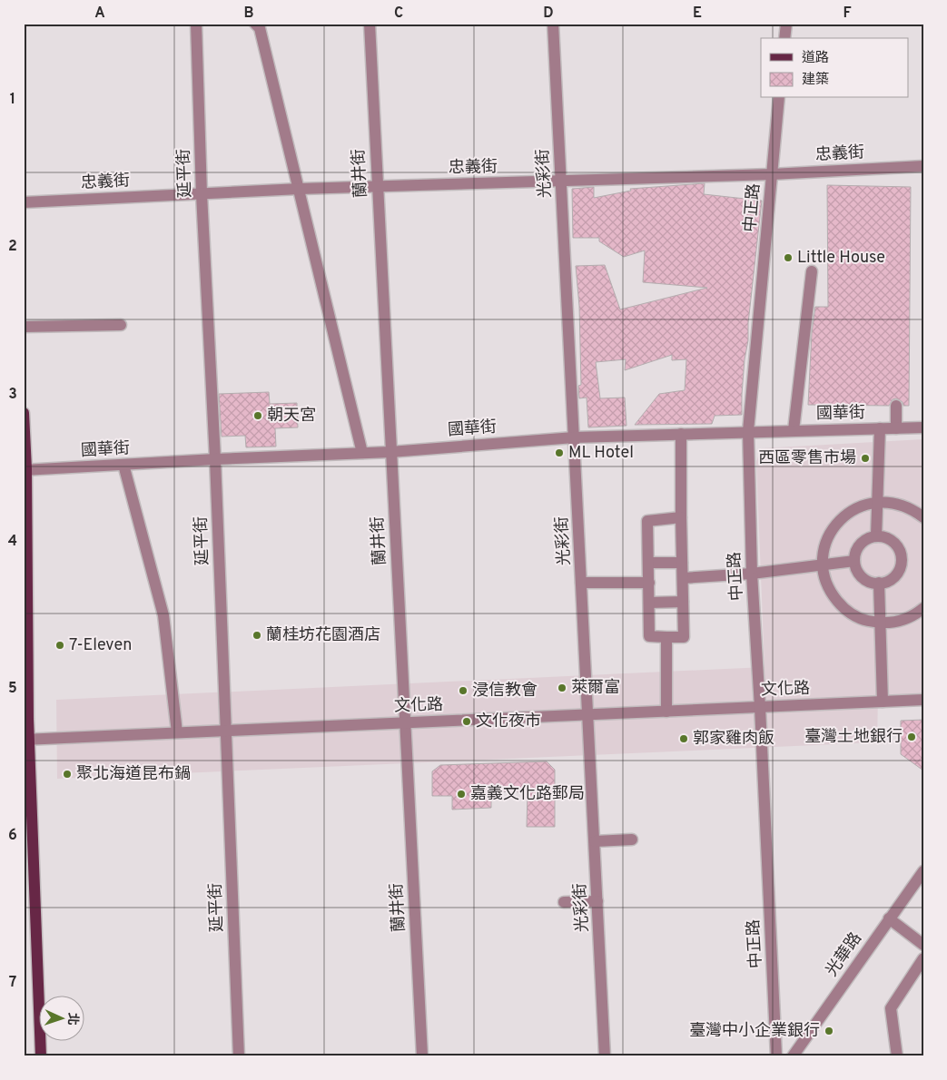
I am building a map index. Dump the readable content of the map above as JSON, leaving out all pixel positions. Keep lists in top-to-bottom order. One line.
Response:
{"streets":{"street":["忠義街","延平街","蘭井街","光彩街","中正路","國華街","文化路","光華路"]},"crossings":[["忠義街","延平街"],["忠義街","蘭井街"],["忠義街","光彩街"],["忠義街","中正路"],["延平街","國華街"],["延平街","文化路"],["蘭井街","國華街"],["蘭井街","文化路"],["光彩街","國華街"],["光彩街","文化路"],["中正路","國華街"],["中正路","文化路"]],"places":["Little House","朝天宮","ML Hotel","西區零售市場","蘭桂坊花園酒店","7-Eleven","萊爾富","浸信教會","文化夜市","臺灣土地銀行","郭家雞肉飯","聚北海道昆布鍋","嘉義文化路郵局","臺灣中小企業銀行"],"legend":["道路","建築"],"north":"right","grid":{"columns":["A","B","C","D","E","F"],"rows":["1","2","3","4","5","6","7"]}}
